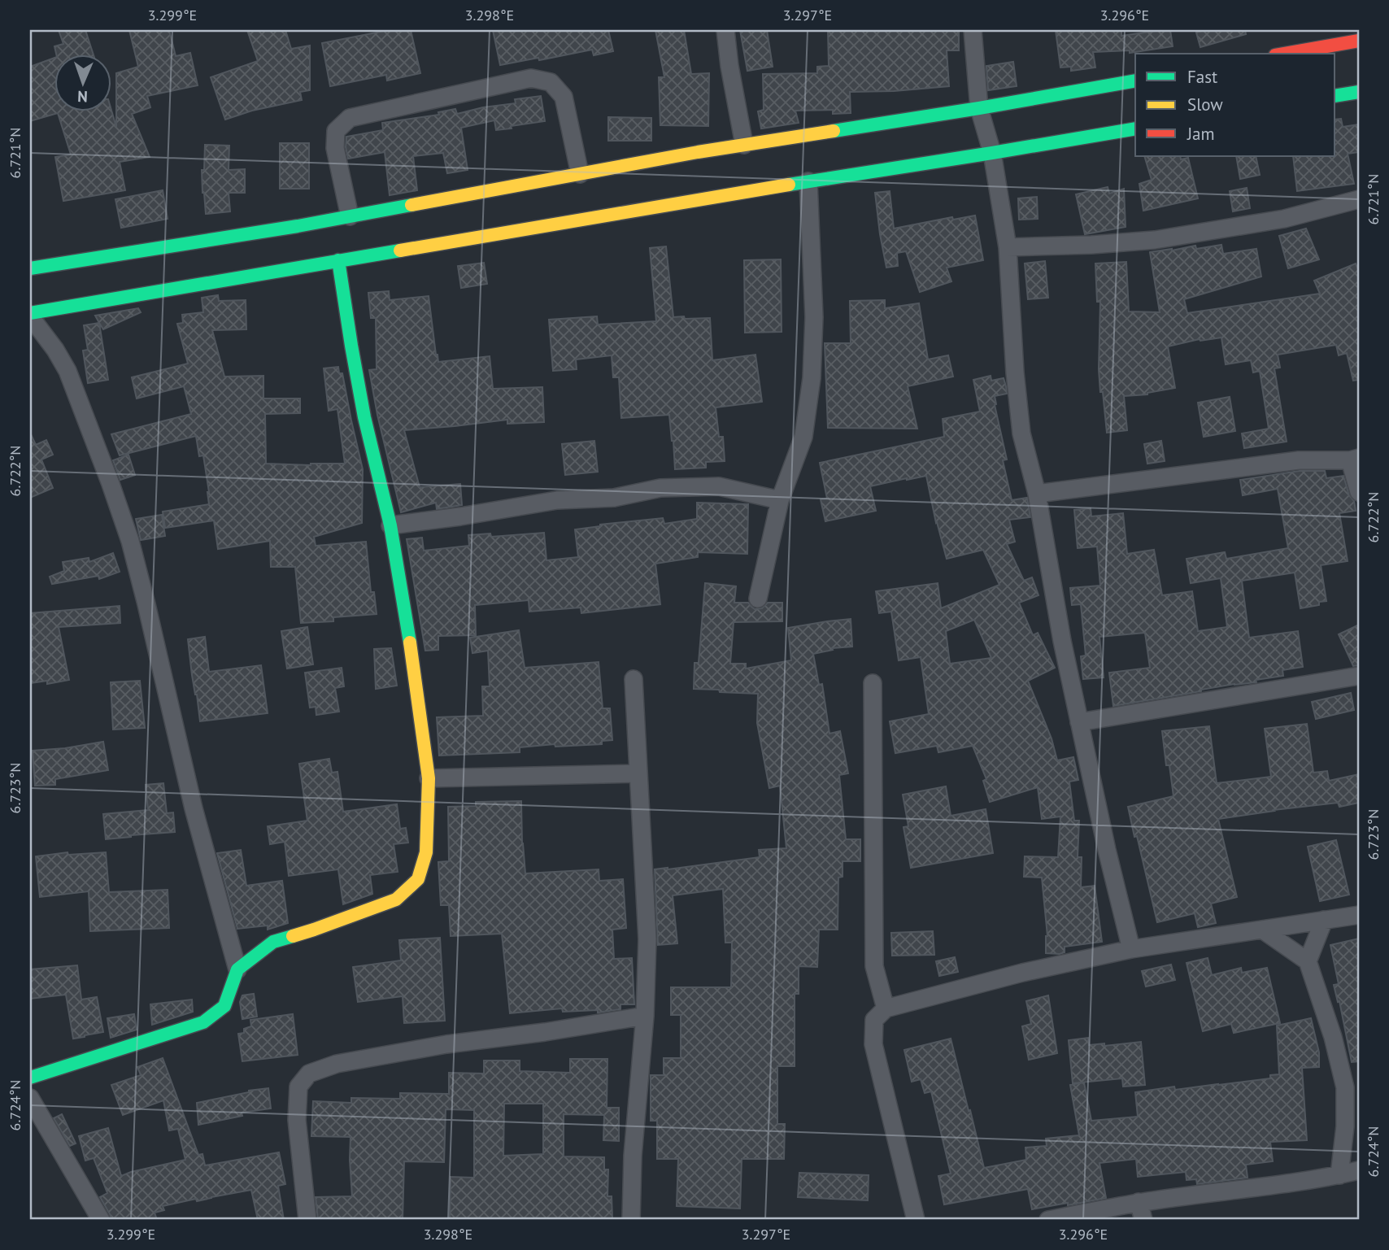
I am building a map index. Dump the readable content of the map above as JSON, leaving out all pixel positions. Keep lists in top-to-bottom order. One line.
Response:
{"legend":["Fast","Slow","Jam"],"north":"bottom","coordinates":["3.299°E","3.298°E","3.297°E","3.296°E","6.721°N","6.722°N","6.723°N","6.724°N"]}
